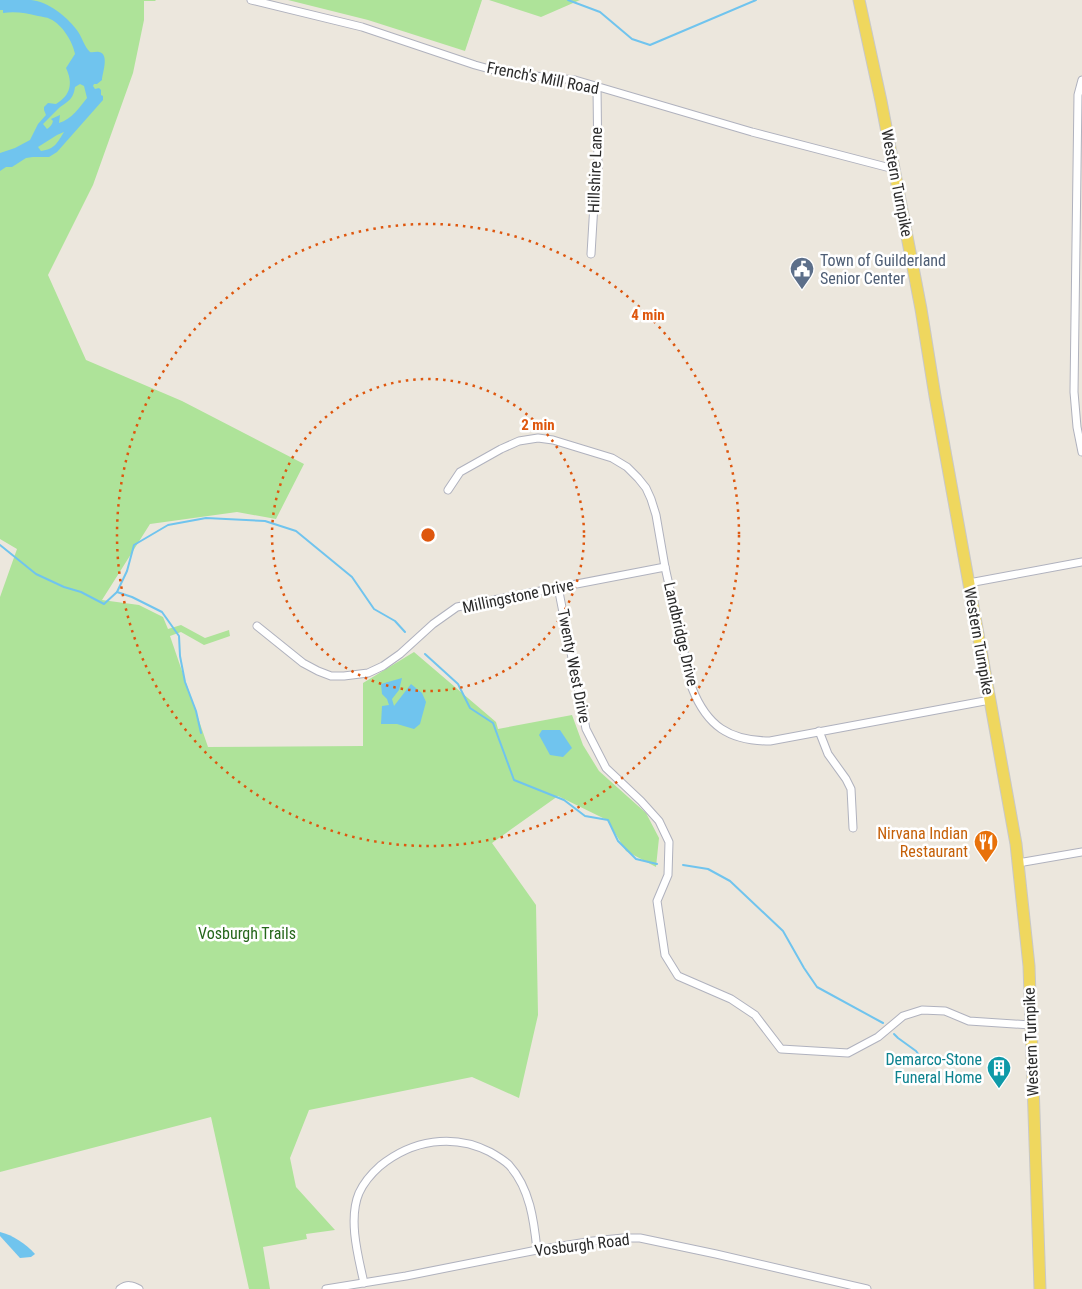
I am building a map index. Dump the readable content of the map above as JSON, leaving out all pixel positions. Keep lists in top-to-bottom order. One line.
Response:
{"streets":{"main road":["Western Turnpike"],"street":["French's Mill Road","Hillshire Lane","Millingstone Drive","Landbridge Drive","Twenty West Drive","Vosburgh Road"]},"crossings":[["French's Mill Road","Hillshire Lane"],["French's Mill Road","Western Turnpike"],["Western Turnpike","Landbridge Drive"],["Western Turnpike","Twenty West Drive"],["Millingstone Drive","Landbridge Drive"],["Millingstone Drive","Twenty West Drive"]],"parks":["Vosburgh Trails"],"places":{"public building":["Town of Guilderland Senior Center"],"restaurant":["Nirvana Indian Restaurant"],"building":["Demarco-Stone Funeral Home"]},"rings":["4 min","2 min"]}
